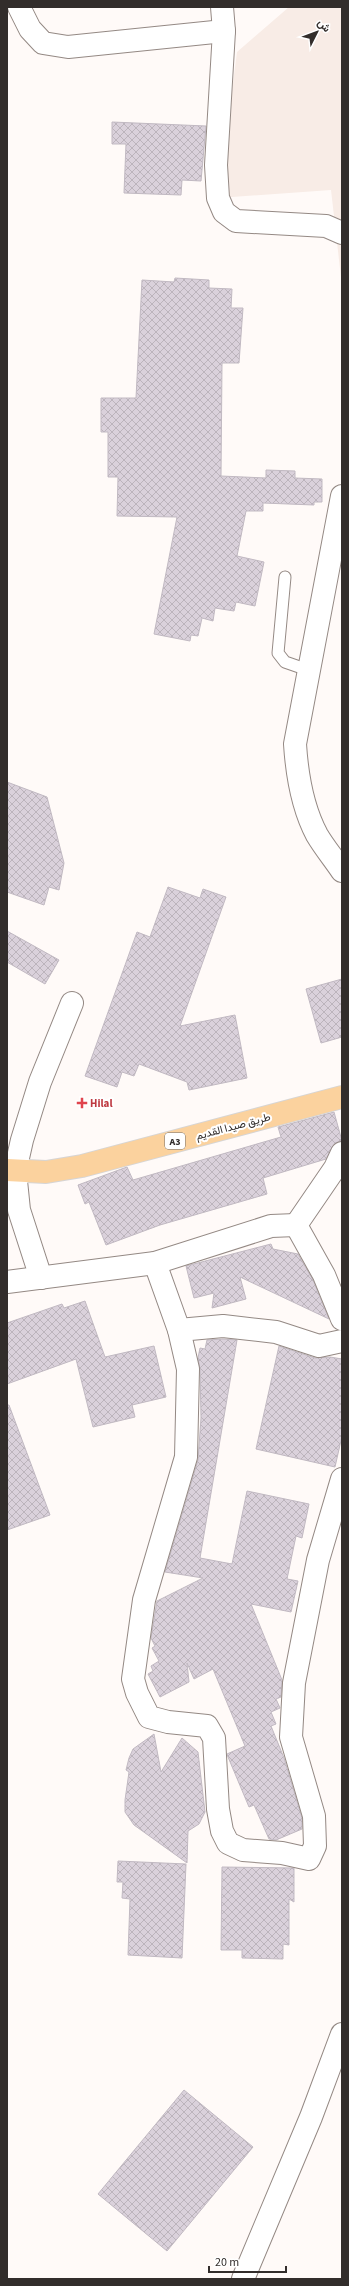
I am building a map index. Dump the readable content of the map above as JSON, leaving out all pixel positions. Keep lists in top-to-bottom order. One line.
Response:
{"streets":{"highway":["طريق صيدا القديم","A3"]},"places":{"health":["Hilal"]},"scale_bar":"20 m","north":"top right"}
